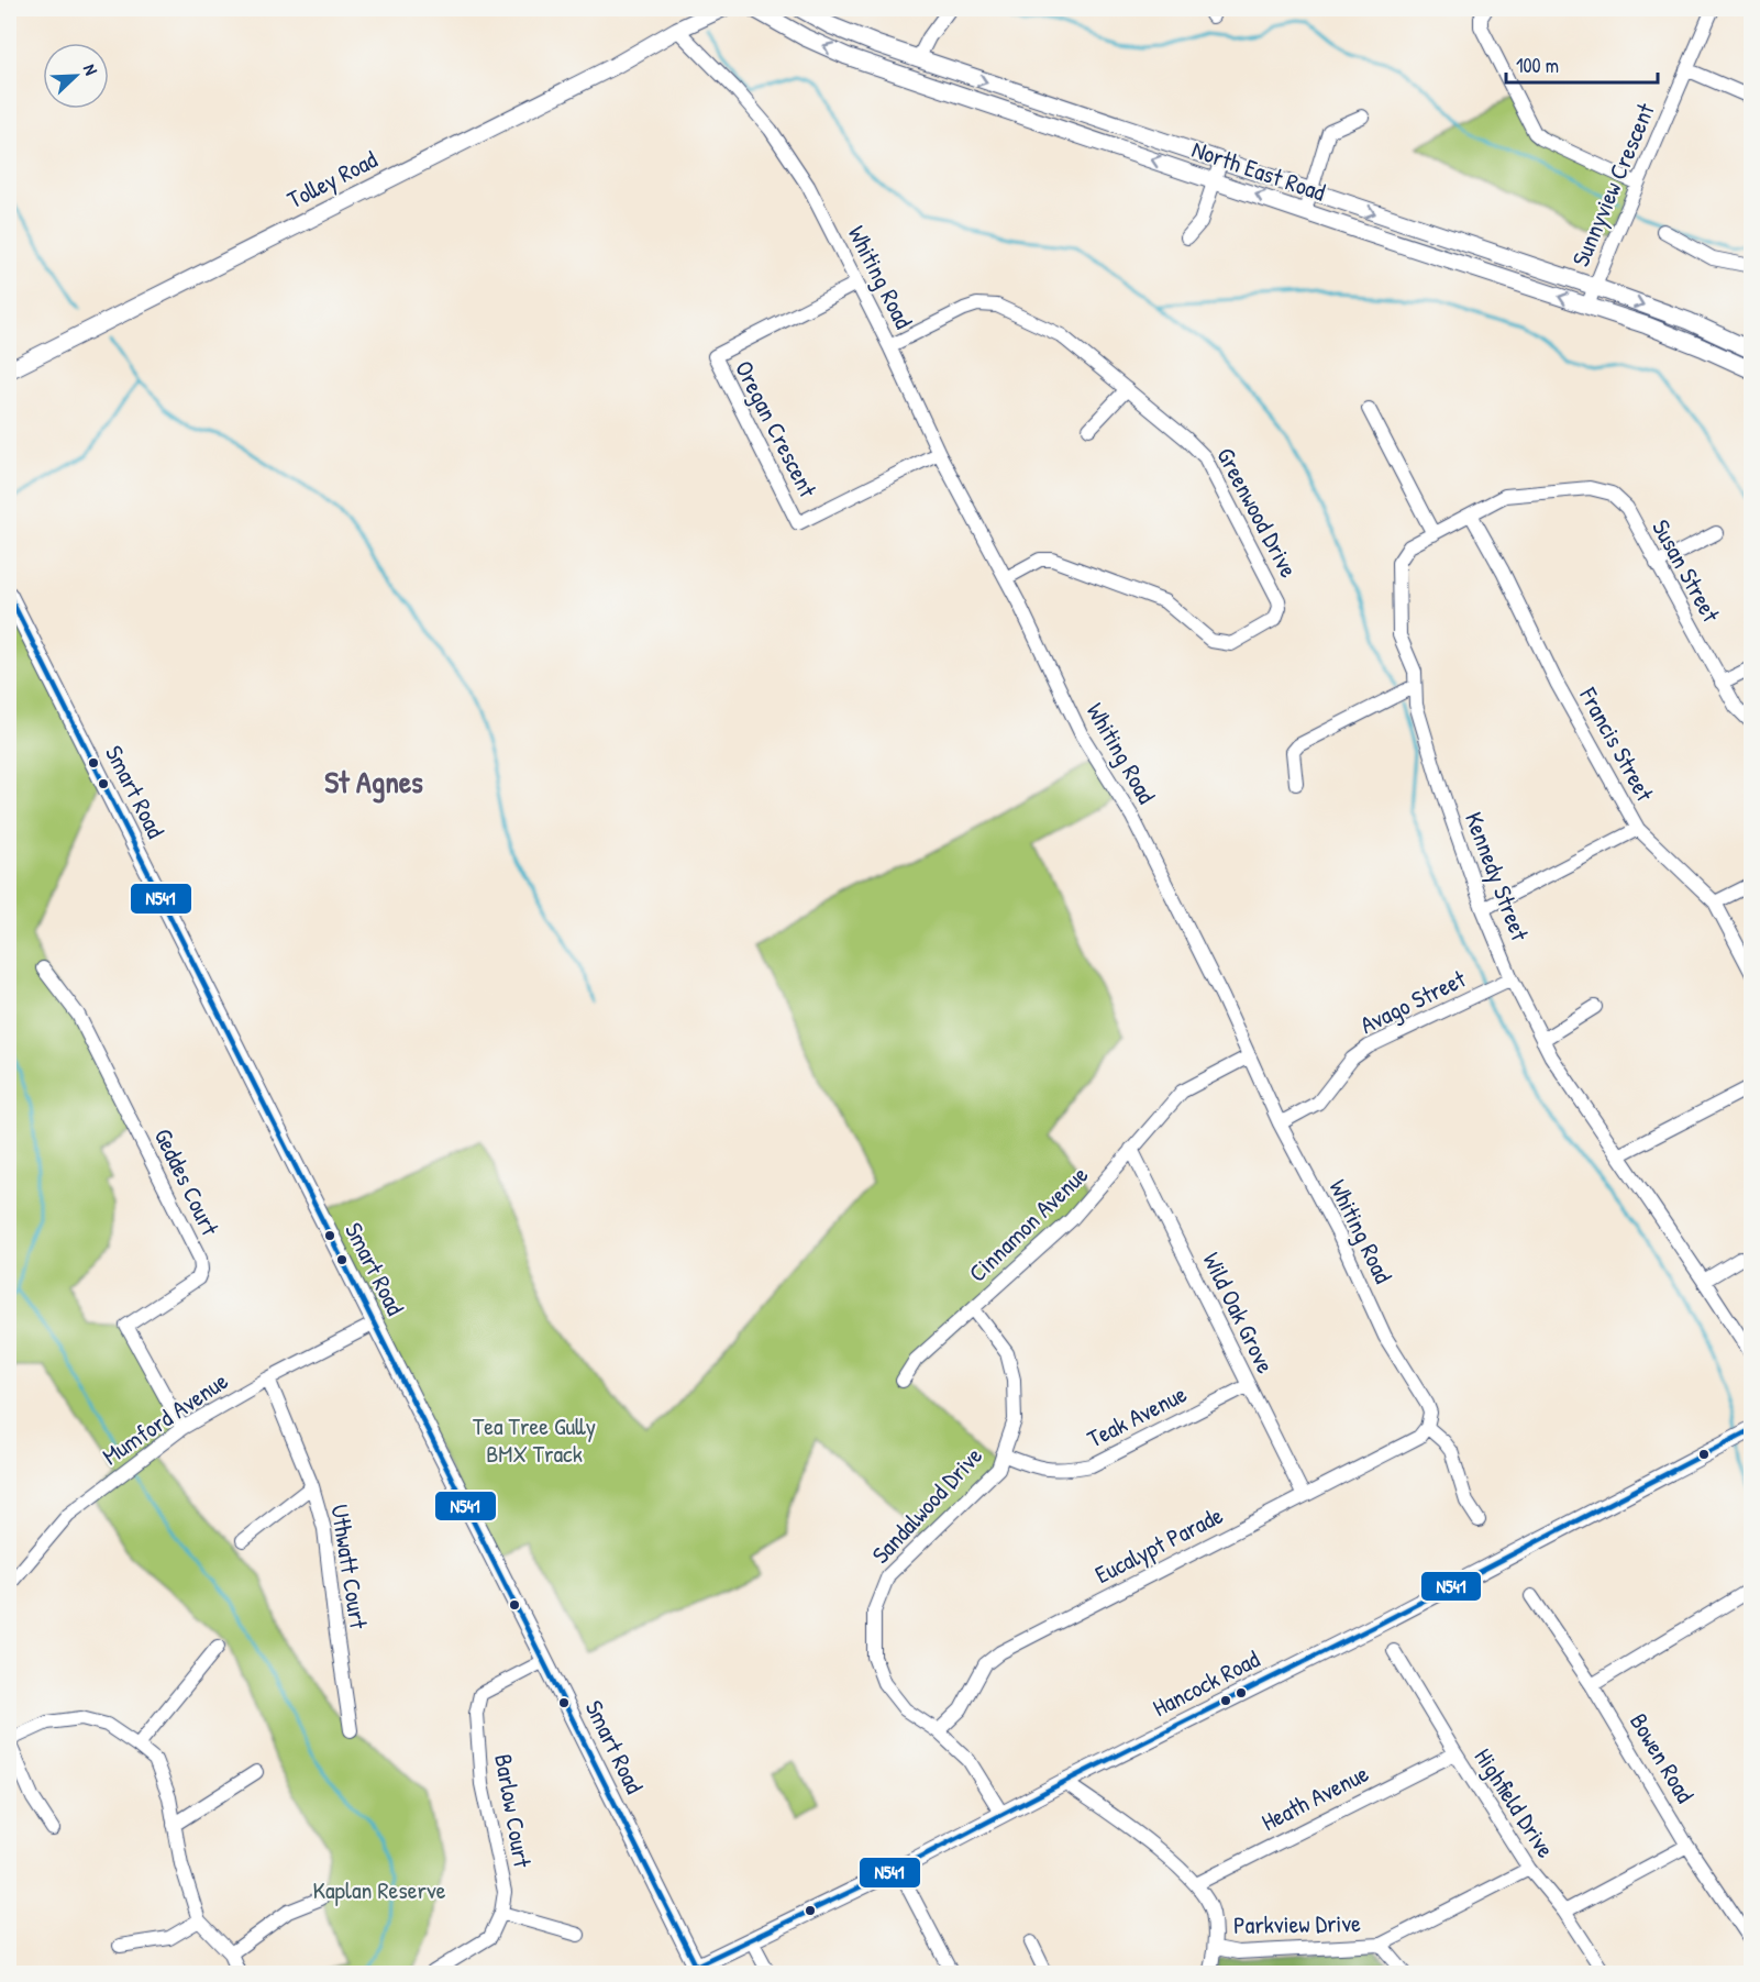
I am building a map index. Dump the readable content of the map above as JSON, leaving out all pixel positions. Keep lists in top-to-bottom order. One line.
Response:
{"streets":{"main road":["North East Road","Tolley Road","Smart Road","Hancock Road"],"street":["Sunnyview Crescent","Whiting Road","Oregan Crescent","Greenwood Drive","Susan Street","Francis Street","Kennedy Street","Avago Street","Geddes Court","Cinnamon Avenue","Wild Oak Grove","Teak Avenue","Mumford Avenue","Sandalwood Drive","Eucalypt Parade","Uthwatt Court","Bowen Road","Heath Avenue","Highfield Drive","Barlow Court","Parkview Drive"]},"crossings":[["North East Road","Sunnyview Crescent"],["Tolley Road","Whiting Road"],["Whiting Road","Oregan Crescent"],["Whiting Road","Greenwood Drive"],["Whiting Road","Avago Street"],["Whiting Road","Cinnamon Avenue"],["Whiting Road","Eucalypt Parade"],["Susan Street","Kennedy Street"],["Francis Street","Kennedy Street"],["Smart Road","Mumford Avenue"],["Smart Road","Hancock Road"],["Smart Road","Barlow Court"],["Kennedy Street","Avago Street"],["Geddes Court","Mumford Avenue"],["Cinnamon Avenue","Wild Oak Grove"],["Cinnamon Avenue","Sandalwood Drive"],["Wild Oak Grove","Teak Avenue"],["Wild Oak Grove","Eucalypt Parade"],["Teak Avenue","Sandalwood Drive"],["Mumford Avenue","Uthwatt Court"],["Sandalwood Drive","Eucalypt Parade"],["Sandalwood Drive","Hancock Road"],["Heath Avenue","Highfield Drive"]],"districts":["St Agnes"],"parks":["Tea Tree Gully BMX Track","Kaplan Reserve"],"lines":["transit line N541"],"scale_bar":"100 m","north":"top right"}
